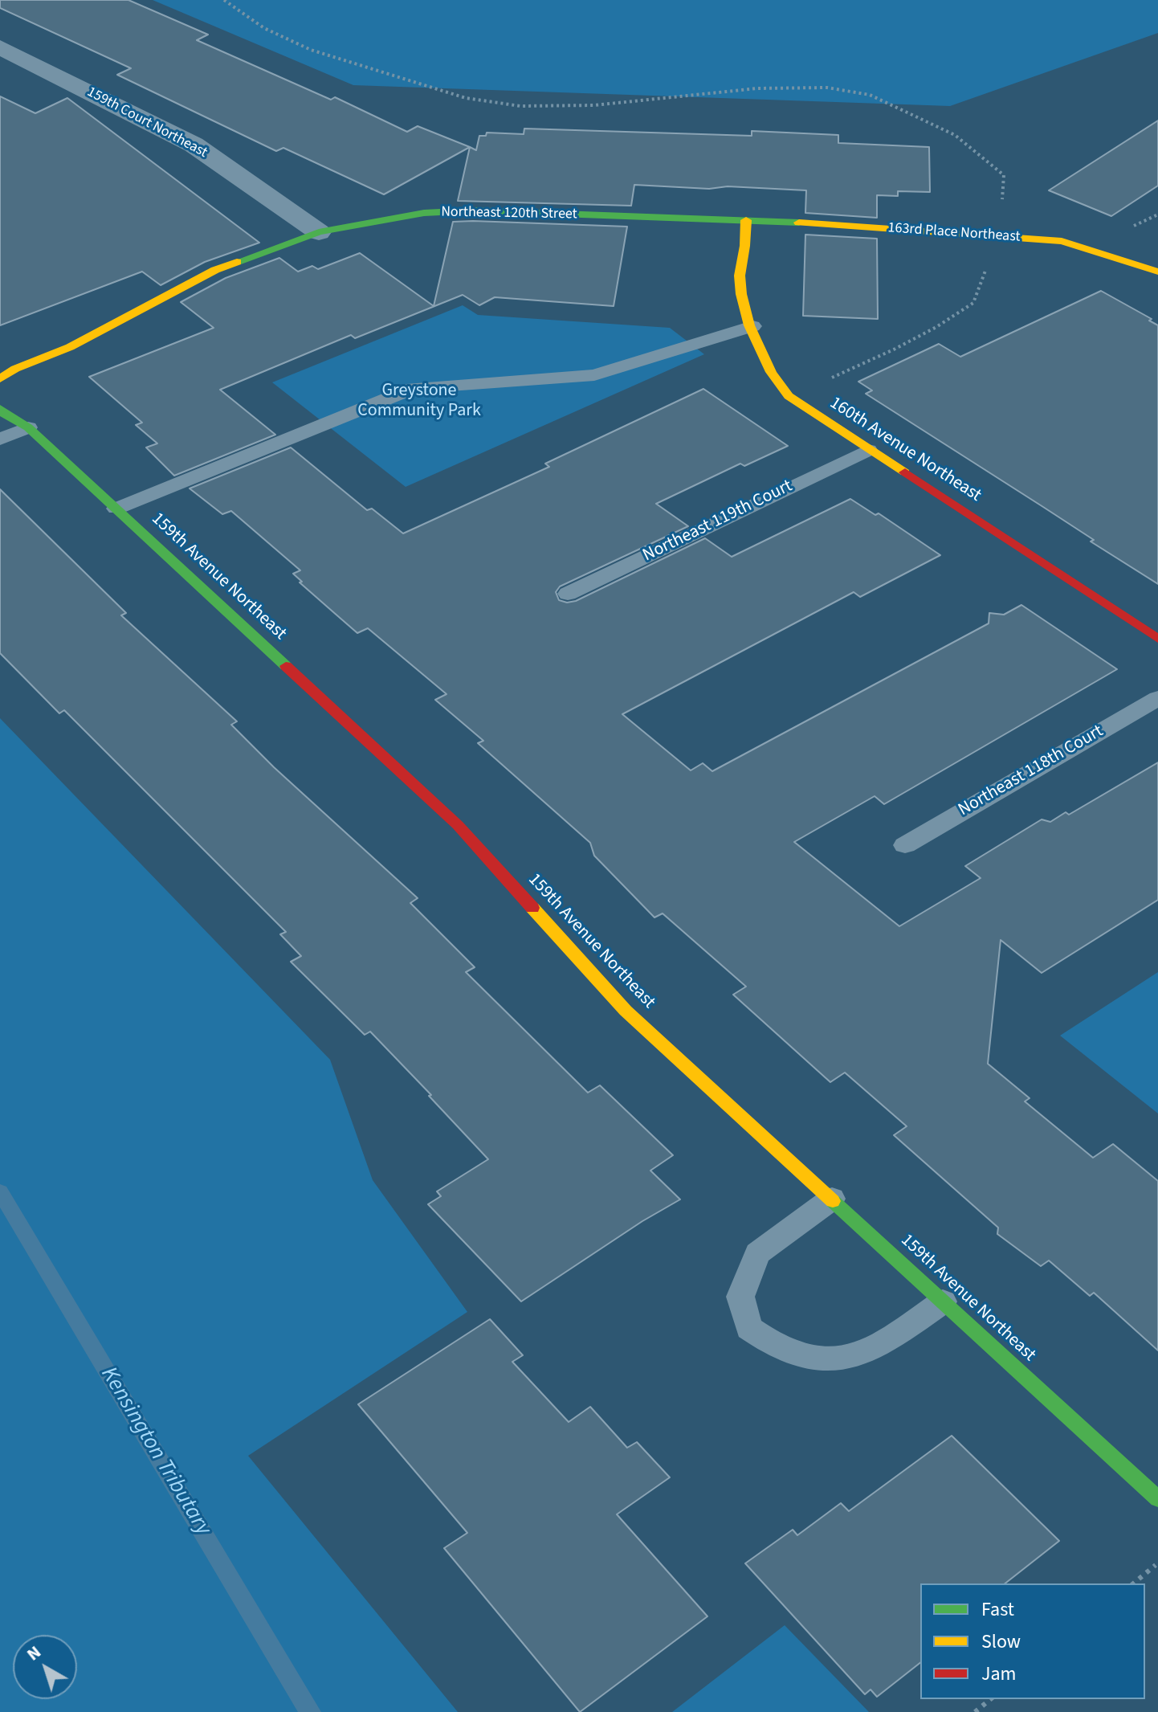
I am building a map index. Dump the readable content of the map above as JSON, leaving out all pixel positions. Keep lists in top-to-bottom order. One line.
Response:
{"streets":{"street":["159th Court Northeast","Northeast 120th Street","163rd Place Northeast","160th Avenue Northeast","159th Avenue Northeast"],"lane":["Northeast 119th Court","Northeast 118th Court"]},"crossings":[["159th Court Northeast","Northeast 120th Street"],["Northeast 120th Street","163rd Place Northeast"],["Northeast 120th Street","160th Avenue Northeast"],["163rd Place Northeast","160th Avenue Northeast"],["160th Avenue Northeast","Northeast 119th Court"]],"water":["Kensington Tributary"],"parks":["Greystone Community Park"],"legend":["Fast","Slow","Jam"],"north":"top left"}
